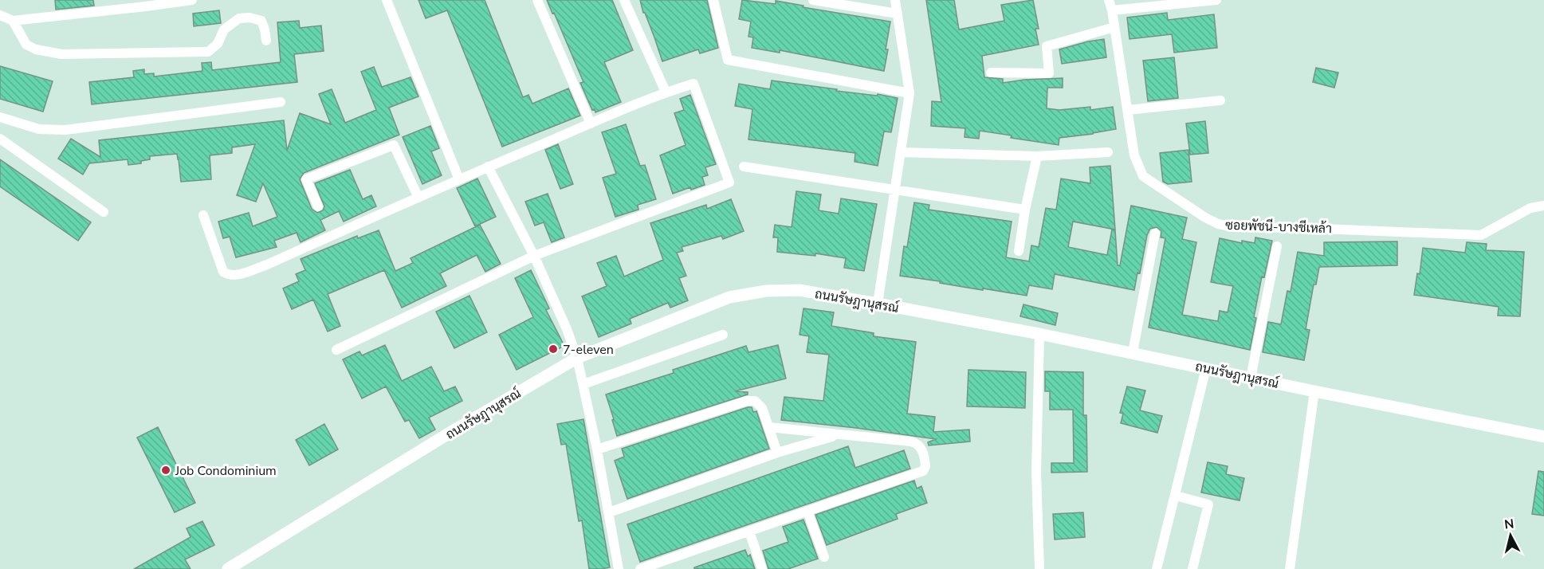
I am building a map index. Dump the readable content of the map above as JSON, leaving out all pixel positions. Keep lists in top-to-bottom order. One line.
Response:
{"streets":{"street":["ซอยพัชนี-บางชีเหล้า","ถนนรัษฎานุสรณ์"]},"places":["7-eleven","Job Condominium"],"north":"top"}
